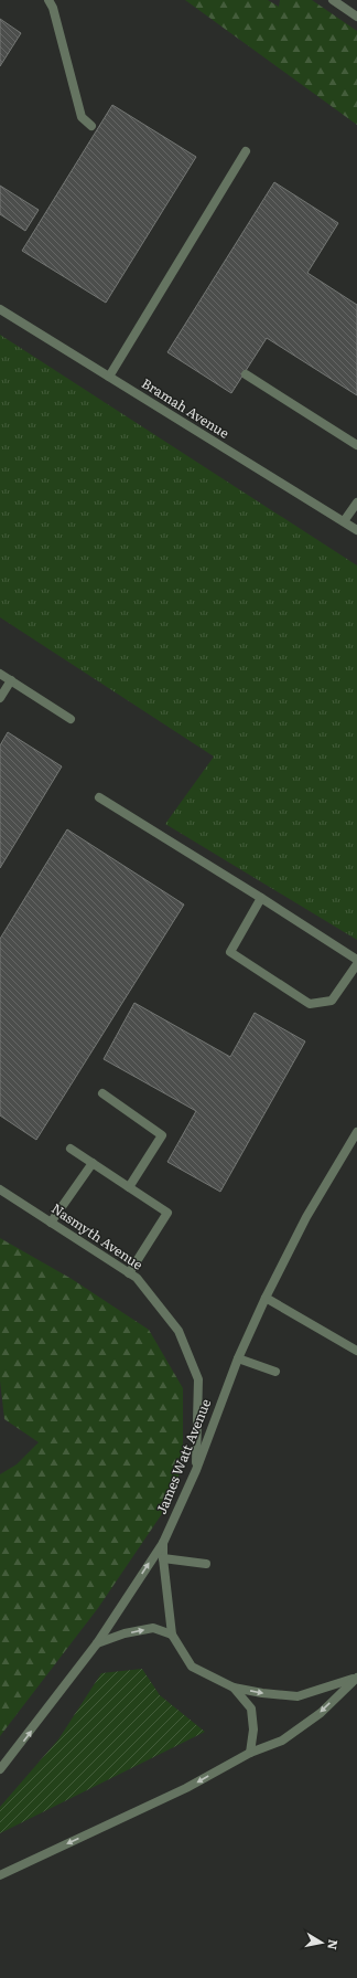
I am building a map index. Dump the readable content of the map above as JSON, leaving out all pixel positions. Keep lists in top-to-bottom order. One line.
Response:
{"streets":{"street":["Bramah Avenue","Nasmyth Avenue","James Watt Avenue"]},"crossings":[["Nasmyth Avenue","James Watt Avenue"]],"one_way":["James Watt Avenue"],"north":"right"}
